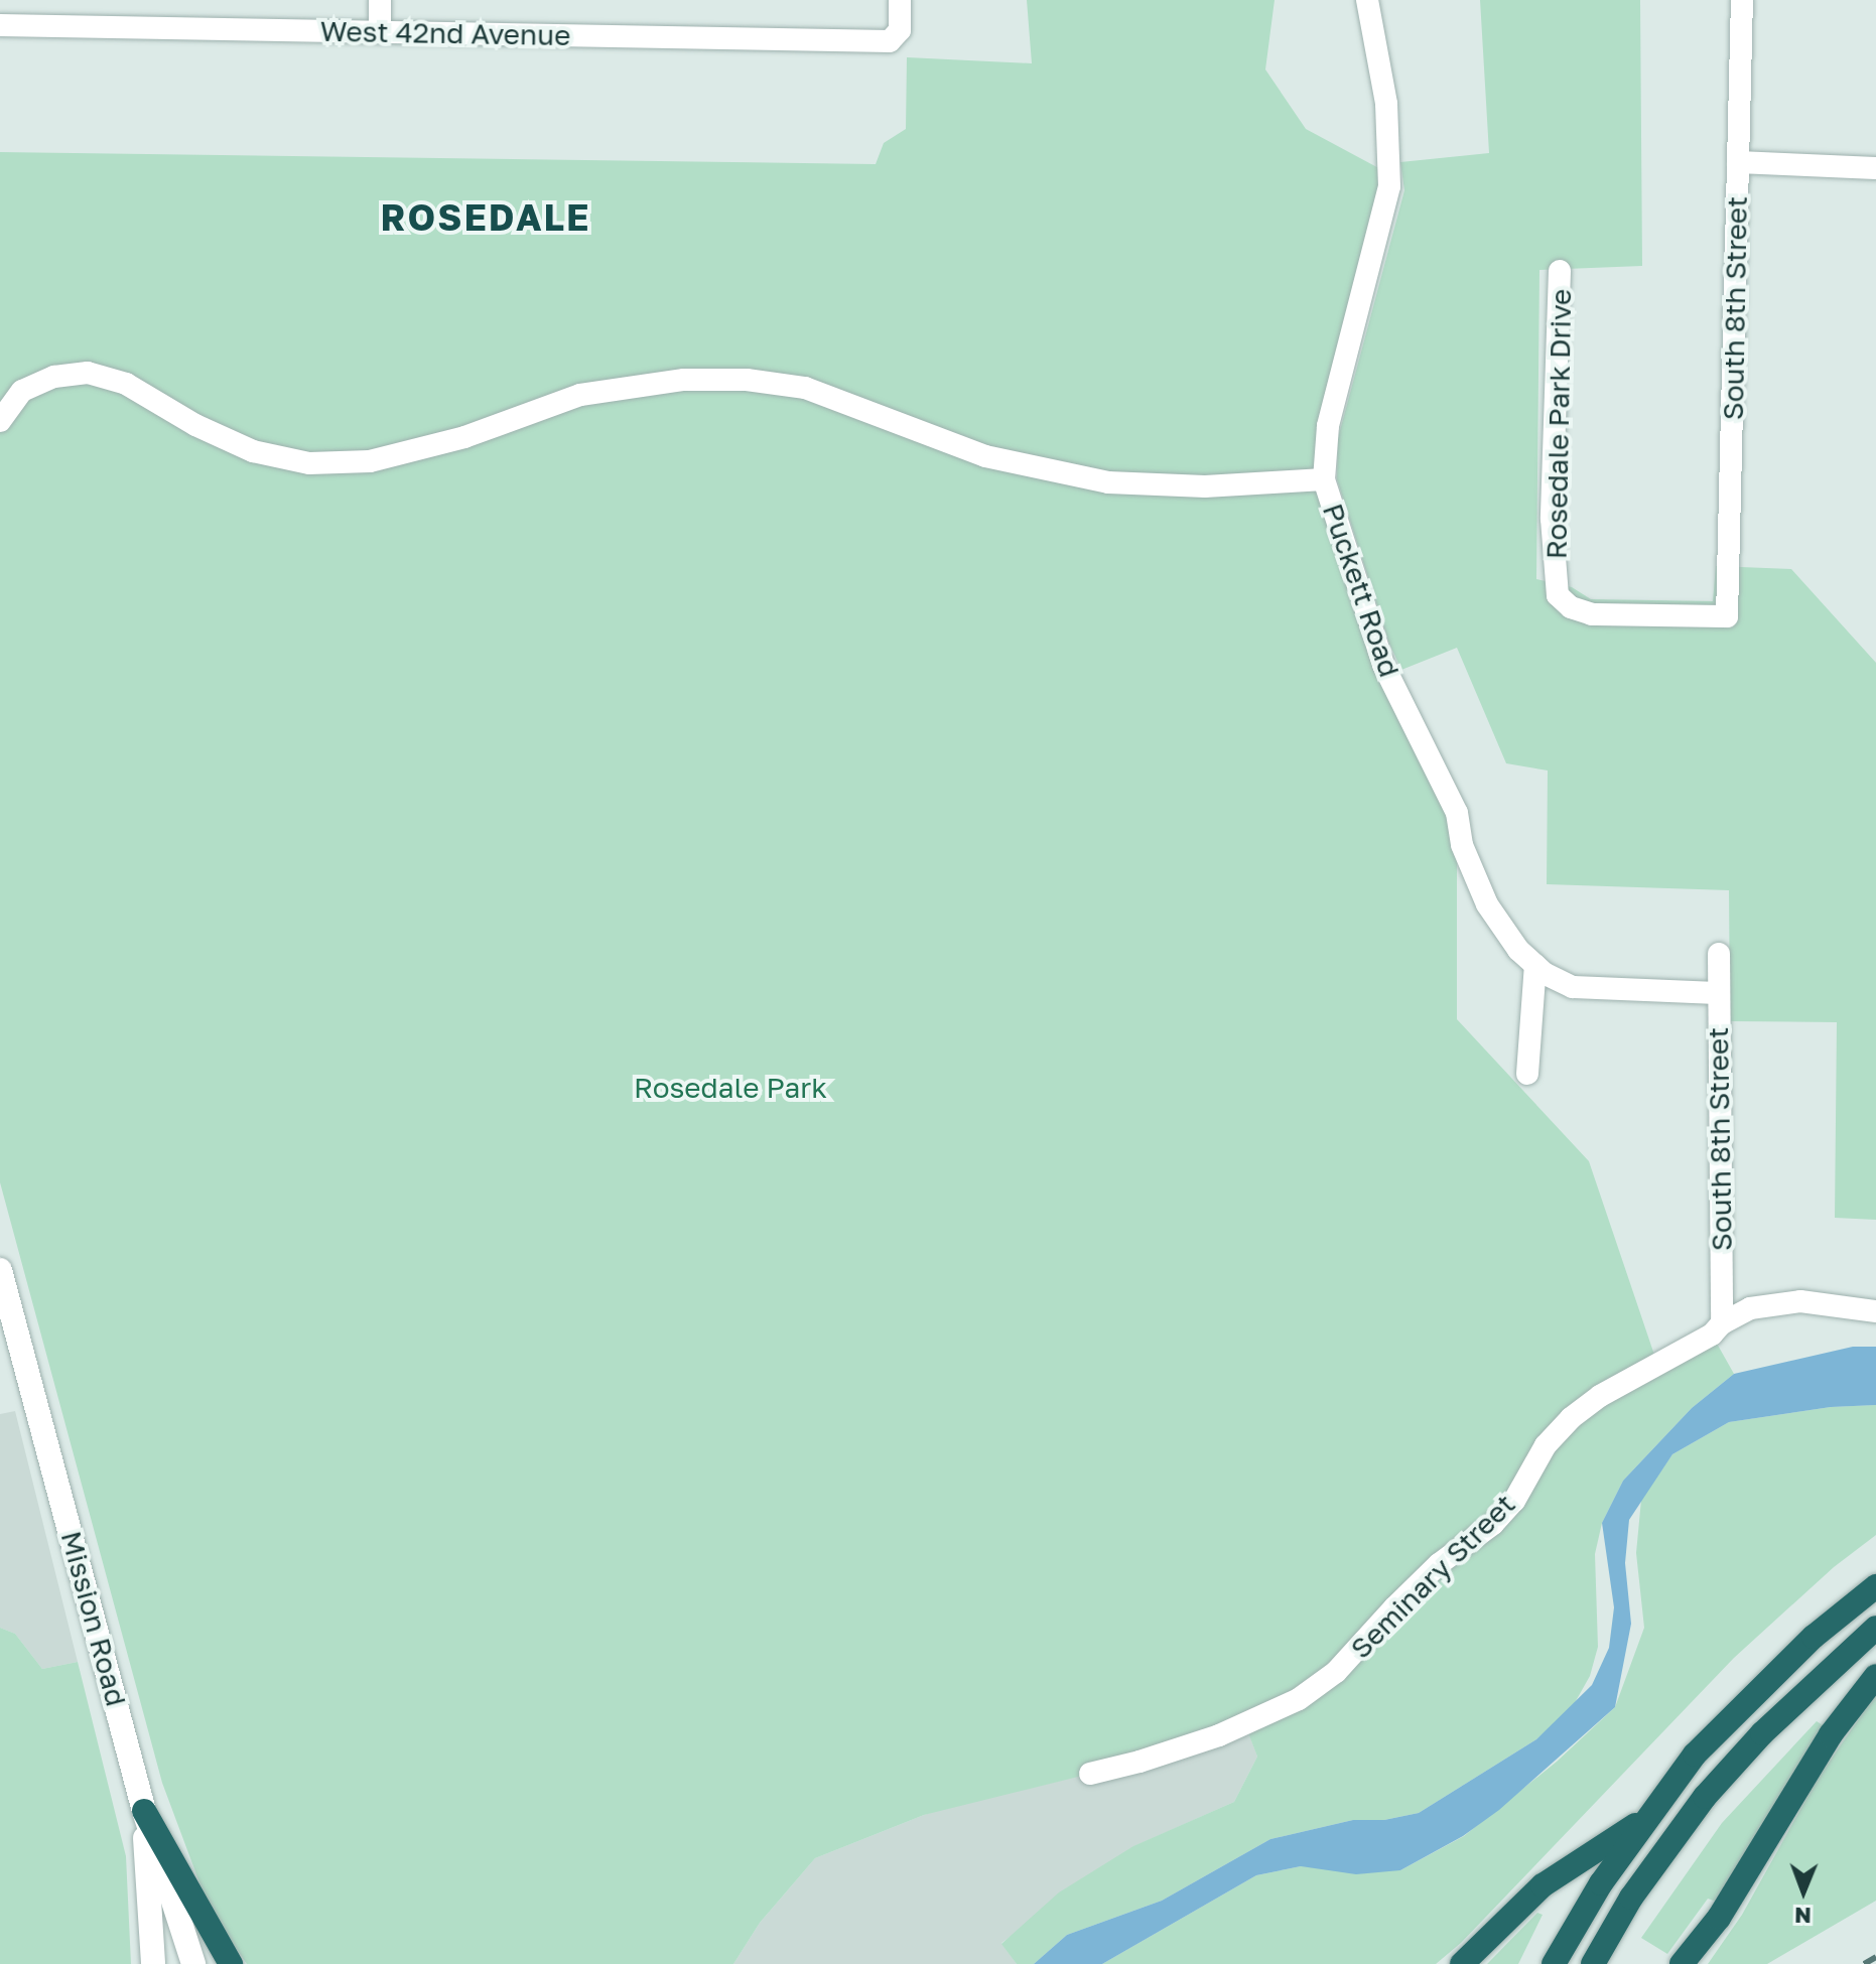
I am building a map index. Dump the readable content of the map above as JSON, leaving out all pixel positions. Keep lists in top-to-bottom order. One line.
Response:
{"streets":{"main road":["Mission Road"],"street":["West 42nd Avenue","South 8th Street","Rosedale Park Drive","Puckett Road","Seminary Street"]},"crossings":[["South 8th Street","Rosedale Park Drive"],["South 8th Street","Puckett Road"],["South 8th Street","Seminary Street"]],"districts":["ROSEDALE"],"parks":["Rosedale Park"],"north":"bottom"}
